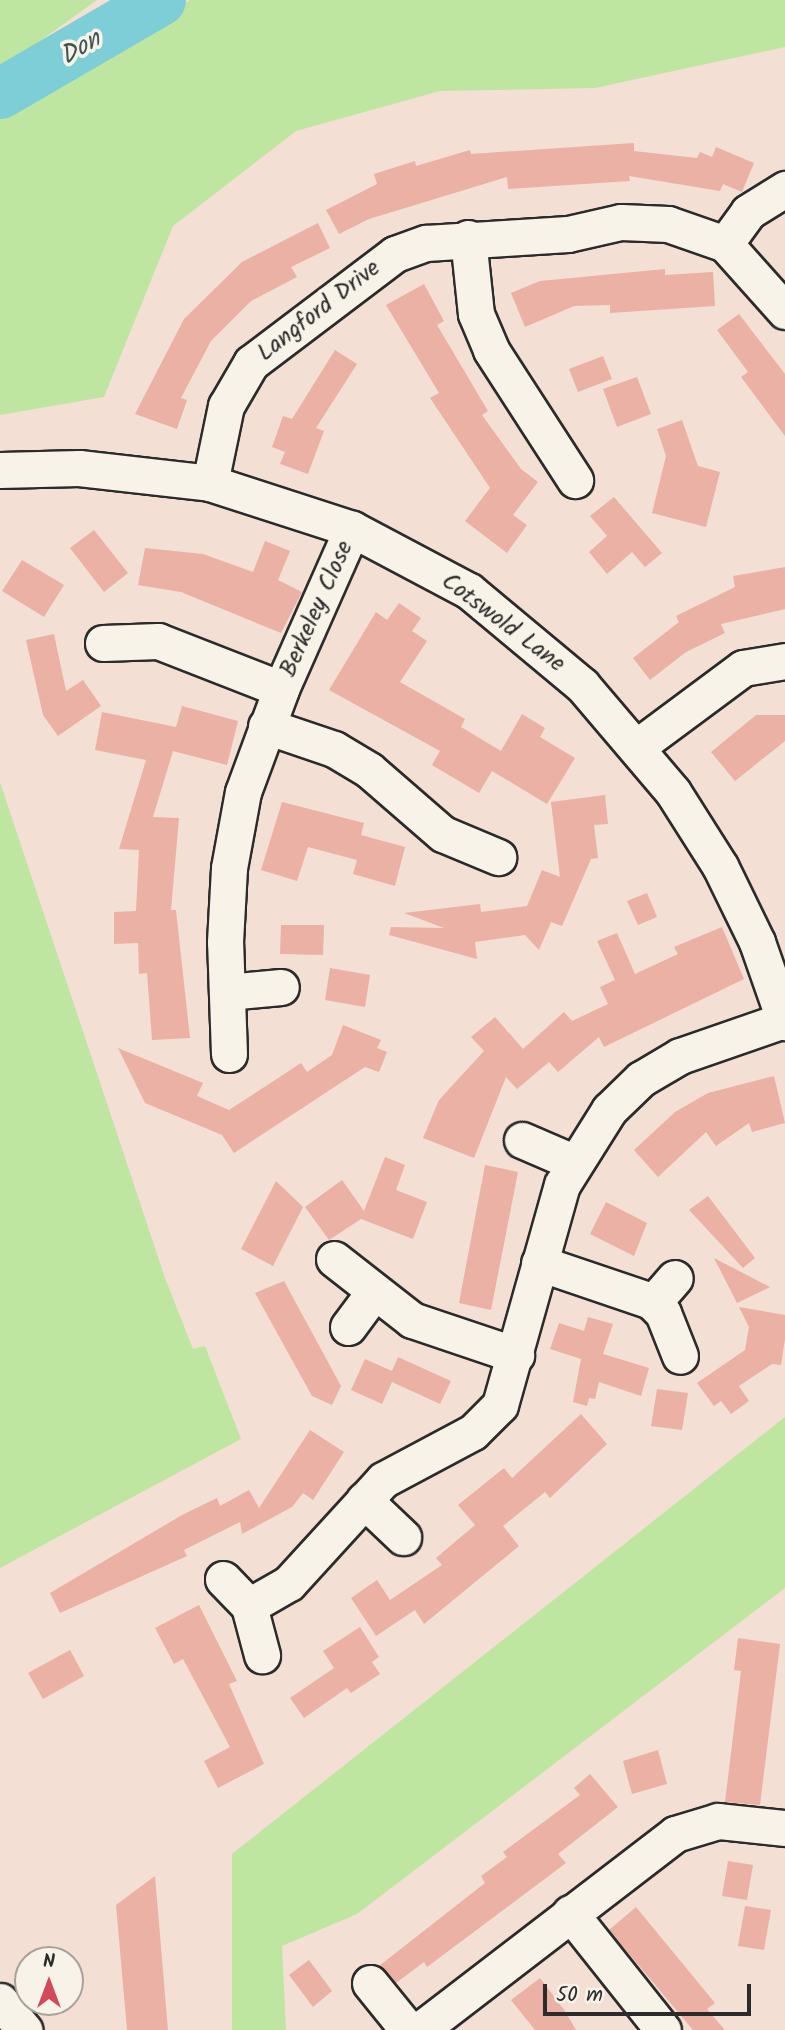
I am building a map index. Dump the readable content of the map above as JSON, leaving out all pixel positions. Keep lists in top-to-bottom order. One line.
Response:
{"streets":{"street":["Langford Drive","Berkeley Close","Cotswold Lane"]},"crossings":[["Langford Drive","Cotswold Lane"],["Berkeley Close","Cotswold Lane"]],"water":["Don"],"scale_bar":"50 m","north":"top"}
